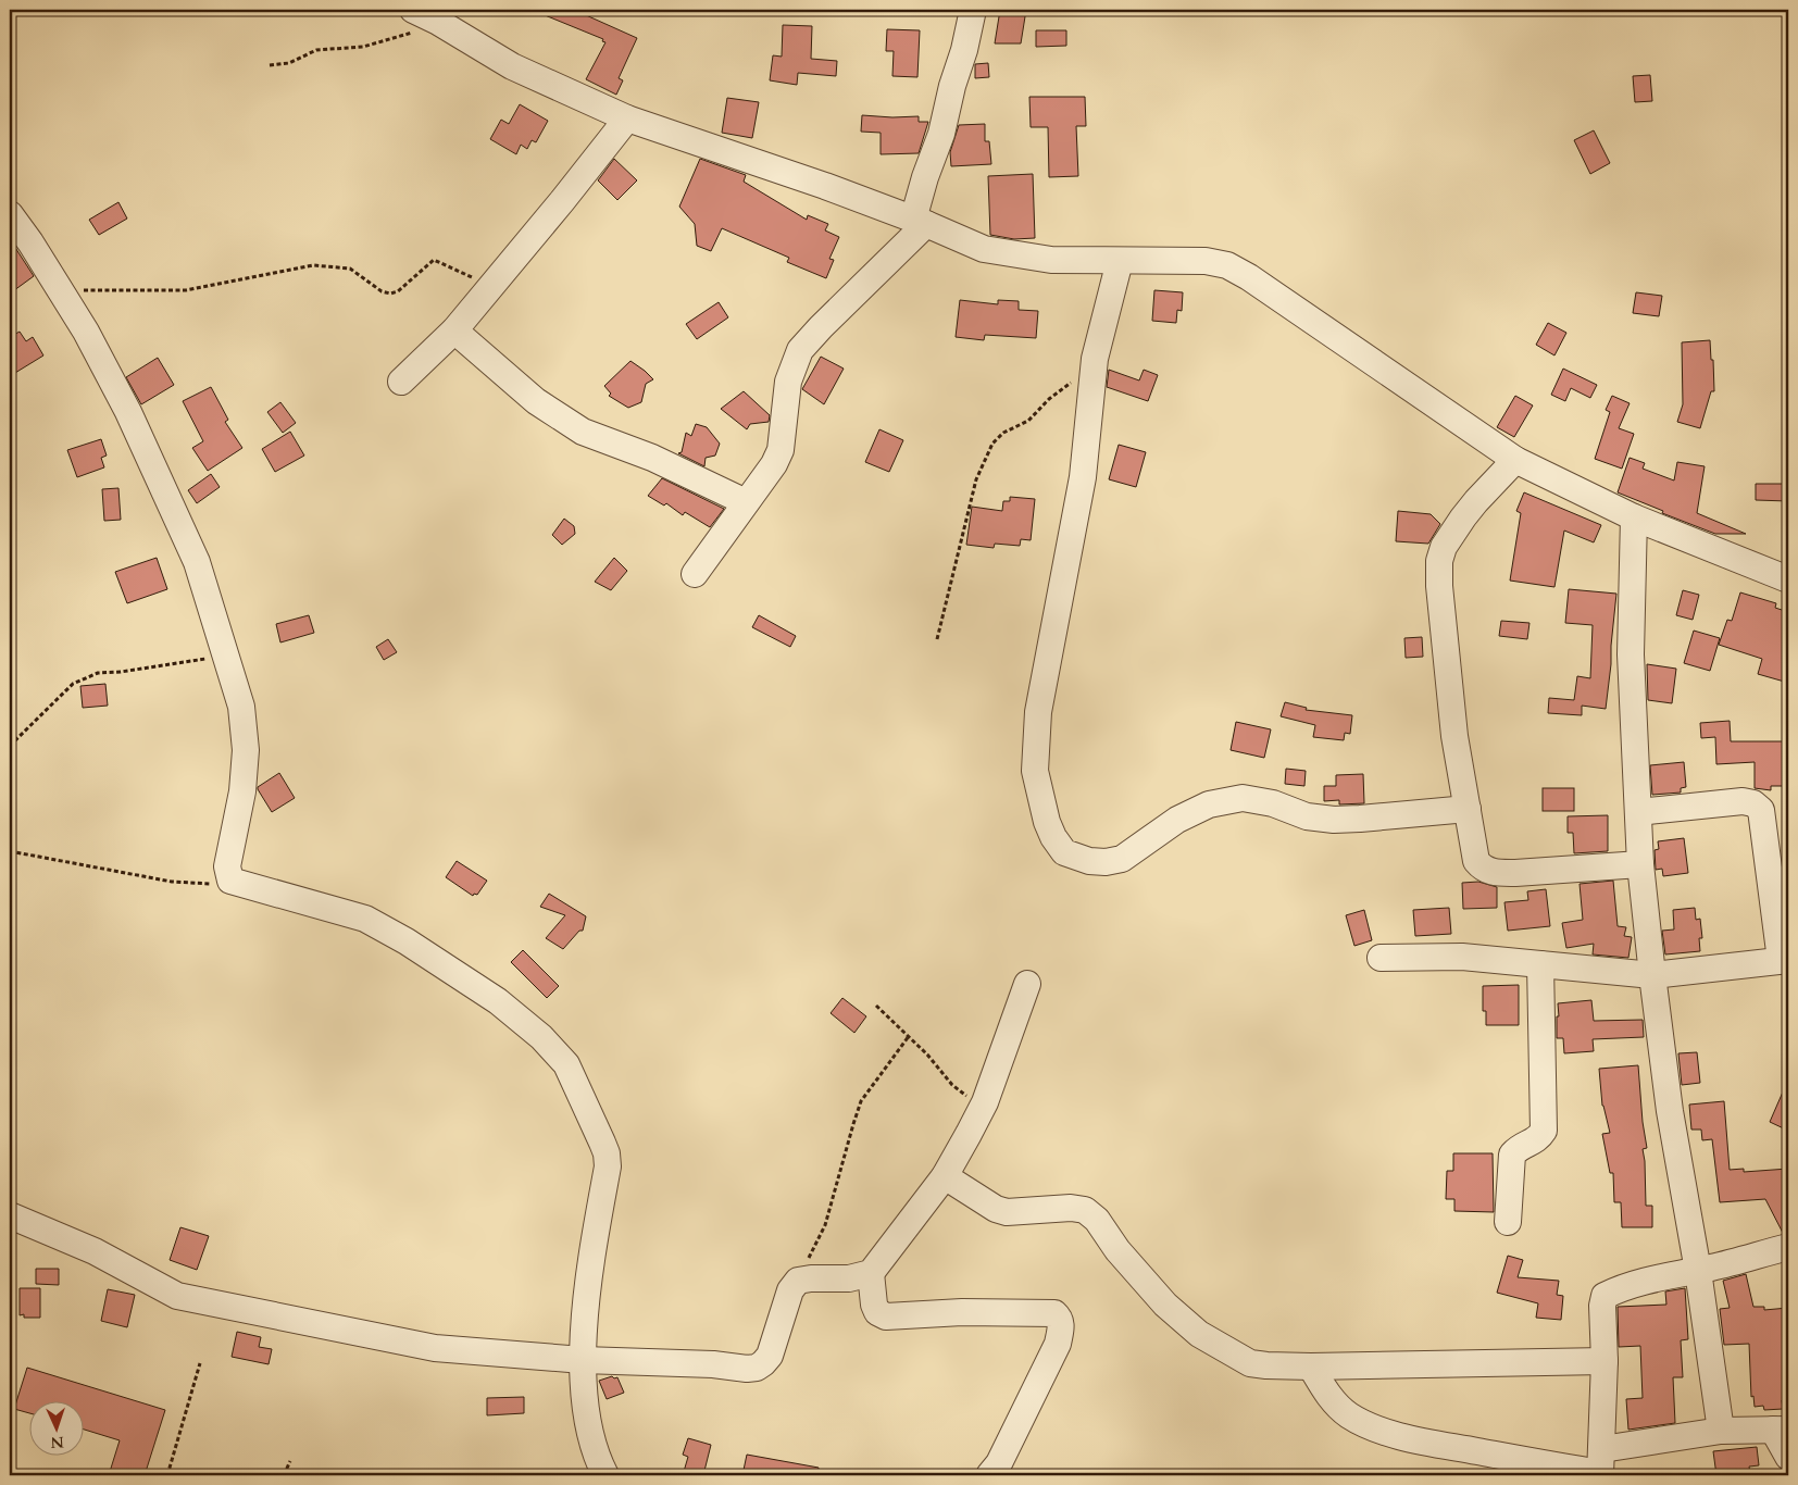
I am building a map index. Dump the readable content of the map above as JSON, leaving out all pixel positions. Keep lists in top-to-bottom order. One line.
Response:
{"north":"bottom"}
